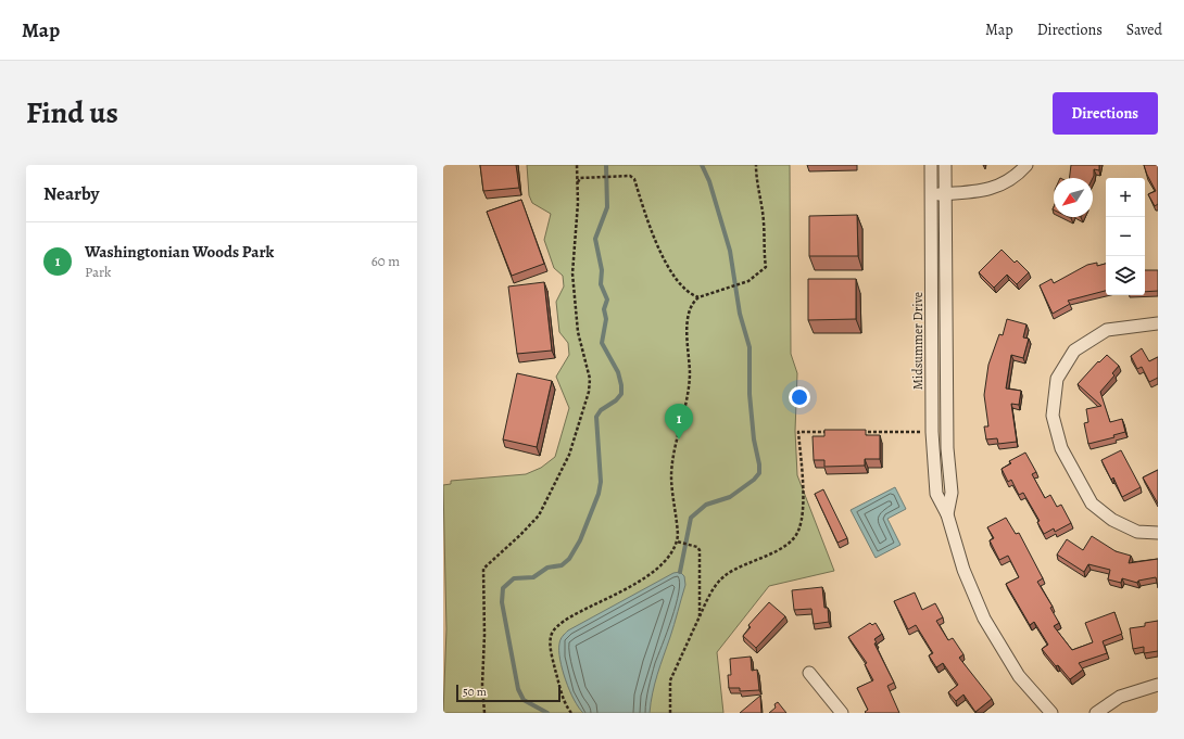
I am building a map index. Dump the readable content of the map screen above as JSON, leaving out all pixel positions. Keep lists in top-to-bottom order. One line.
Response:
{"streets":{"street":["Midsummer Drive"]},"scale_bar":"50 m","north":"bottom left","page":{"header":"Map","nav":["Map","Directions","Saved"],"title":"Find us","buttons":"Directions","heading":"Nearby","map_buttons":["+","−"],"list":[{"mark":"1","name":"Washingtonian Woods Park","note":"Park","value":"60 m"}],"pins":"1","scale":"50 m"}}
